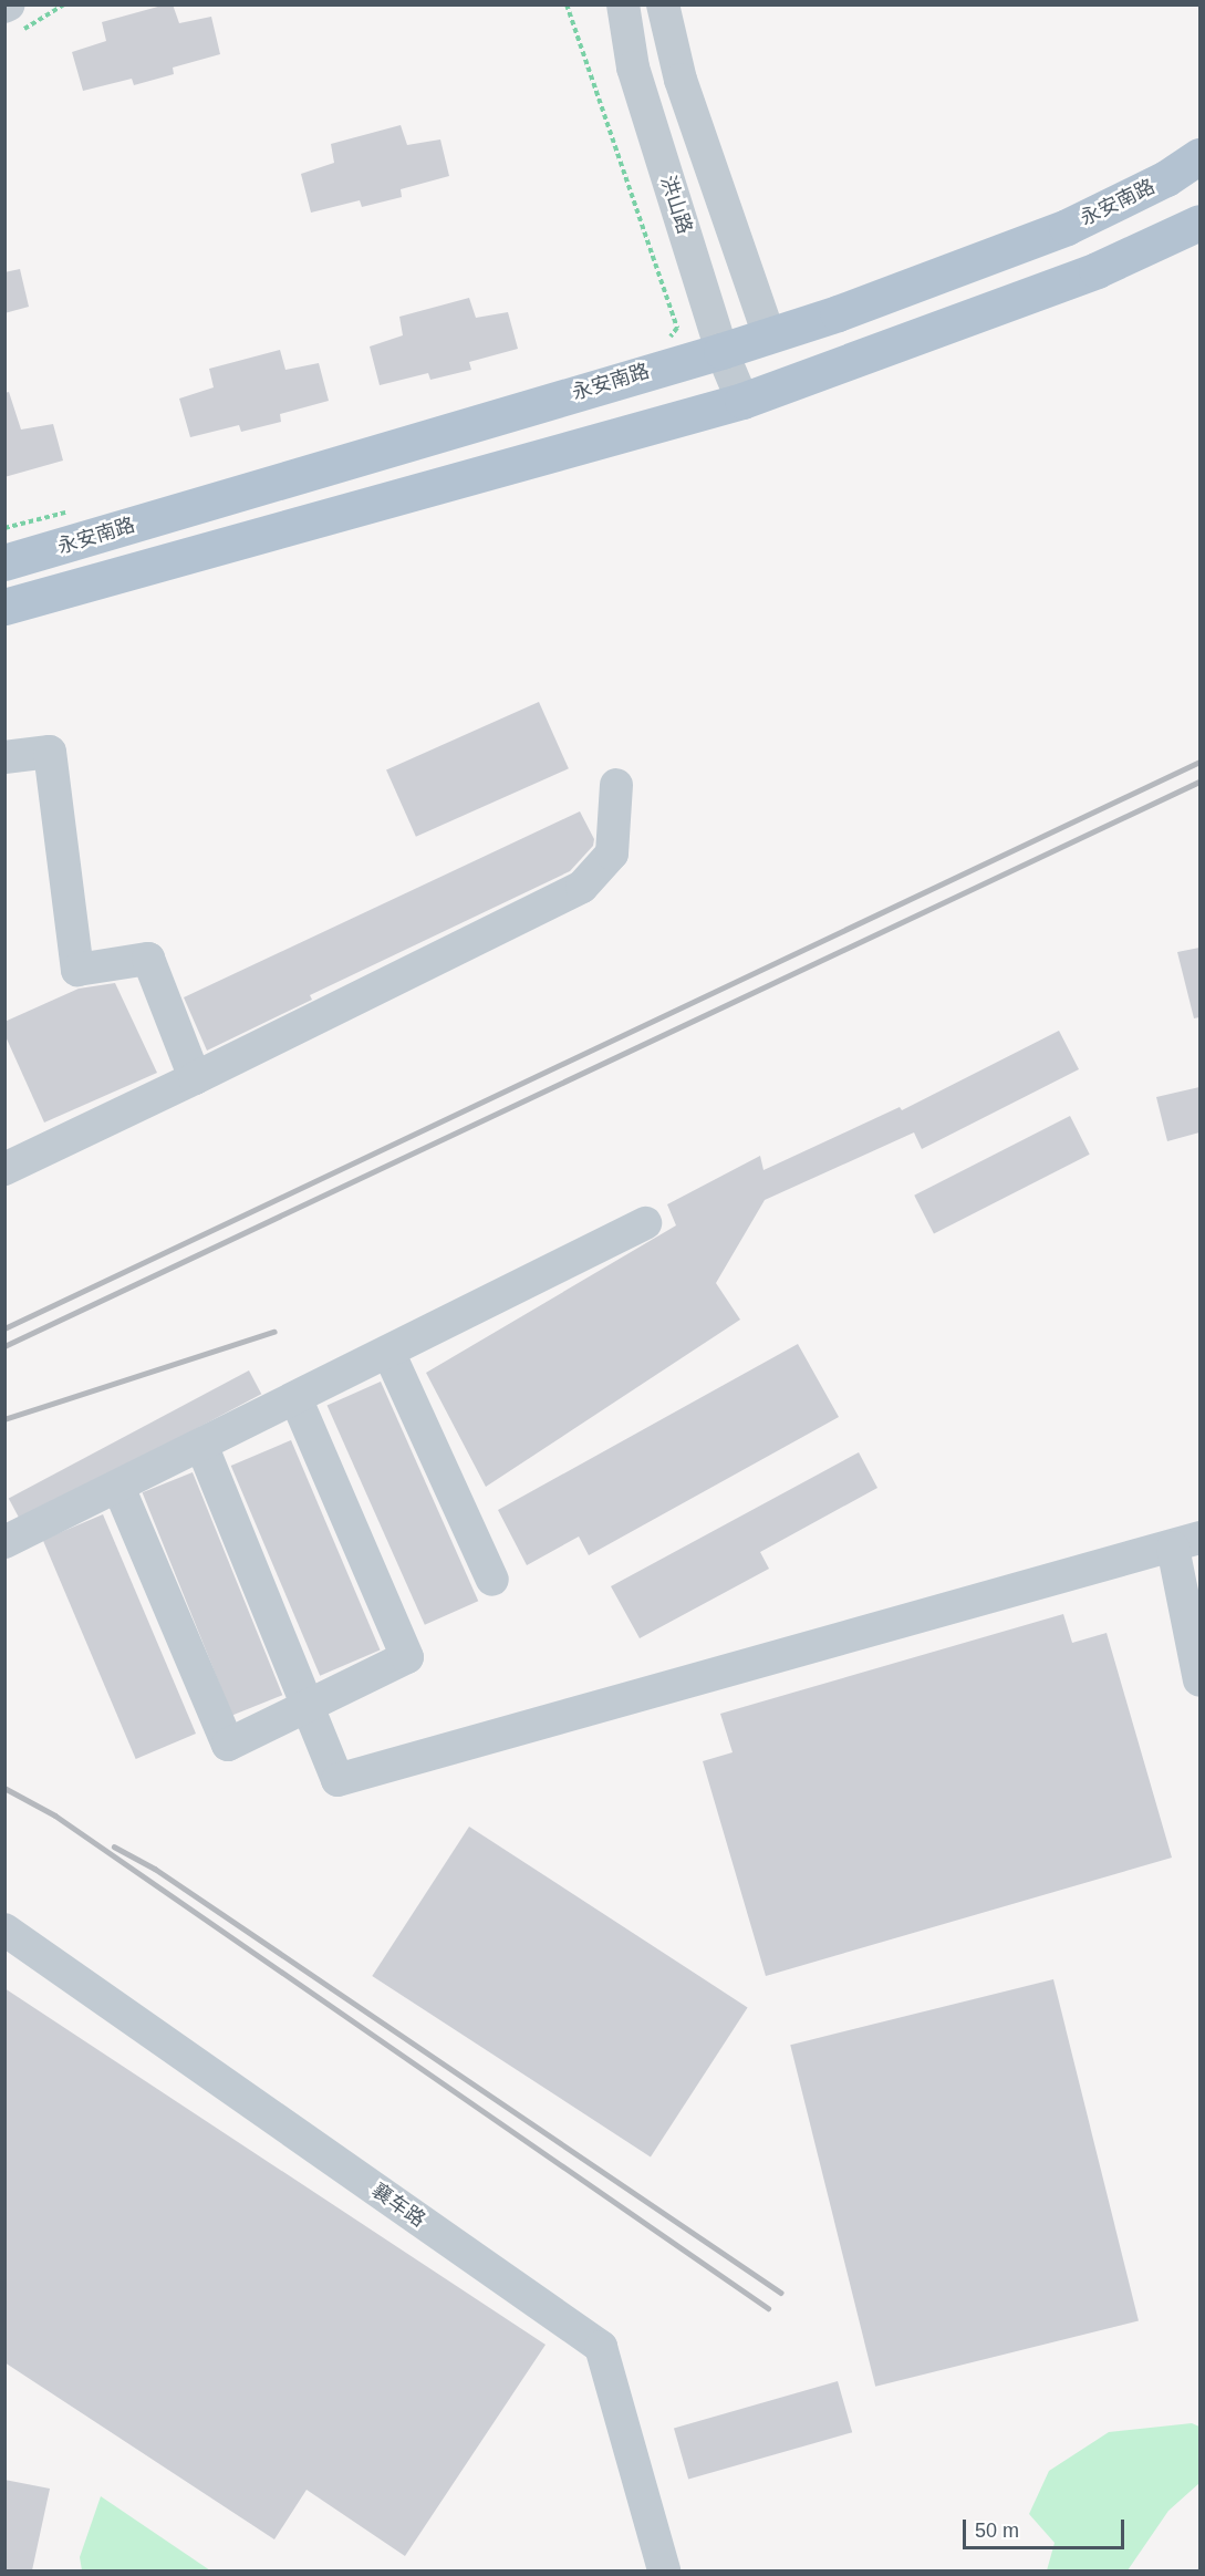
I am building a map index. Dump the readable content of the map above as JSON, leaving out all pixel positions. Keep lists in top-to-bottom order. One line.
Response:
{"streets":{"main road":["永安南路"],"street":["洪山路","襄车路"]},"crossings":[["永安南路","洪山路"]],"scale_bar":"50 m"}
